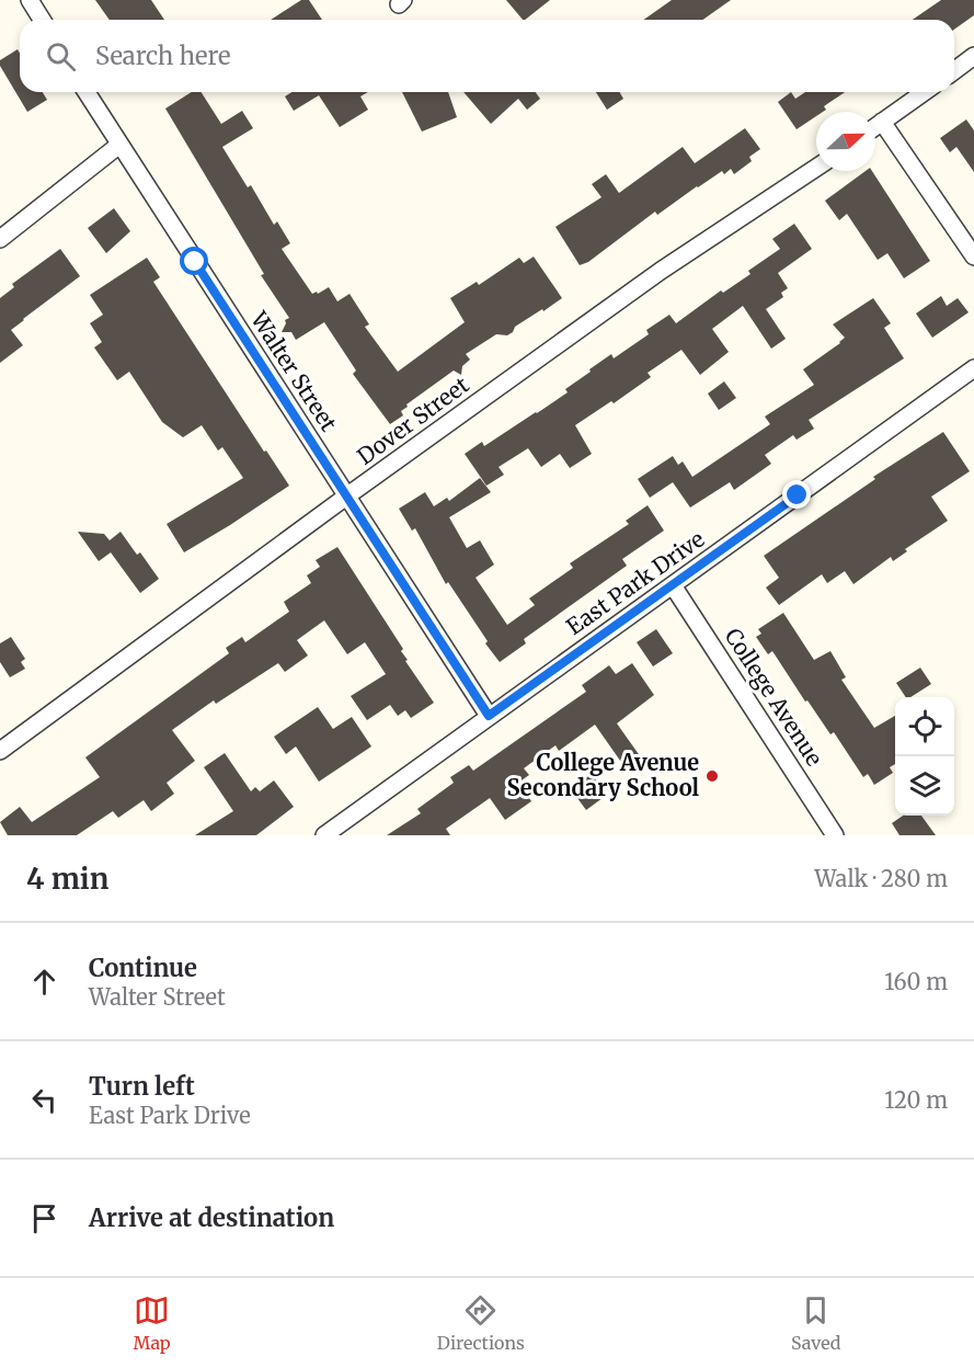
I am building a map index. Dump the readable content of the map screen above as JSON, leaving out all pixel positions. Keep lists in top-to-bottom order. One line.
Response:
{"streets":{"street":["Walter Street","Dover Street","East Park Drive","College Avenue"]},"crossings":[["Walter Street","Dover Street"],["Walter Street","East Park Drive"],["East Park Drive","College Avenue"]],"places":["College Avenue Secondary School"],"north":"right","page":{"search":"Search here","heading":["4 min","Walk · 280 m"],"list":[["Continue","Walter Street","160 m"],["Turn left","East Park Drive","120 m"],"Arrive at destination"],"nav":["Map","Directions","Saved"]}}
